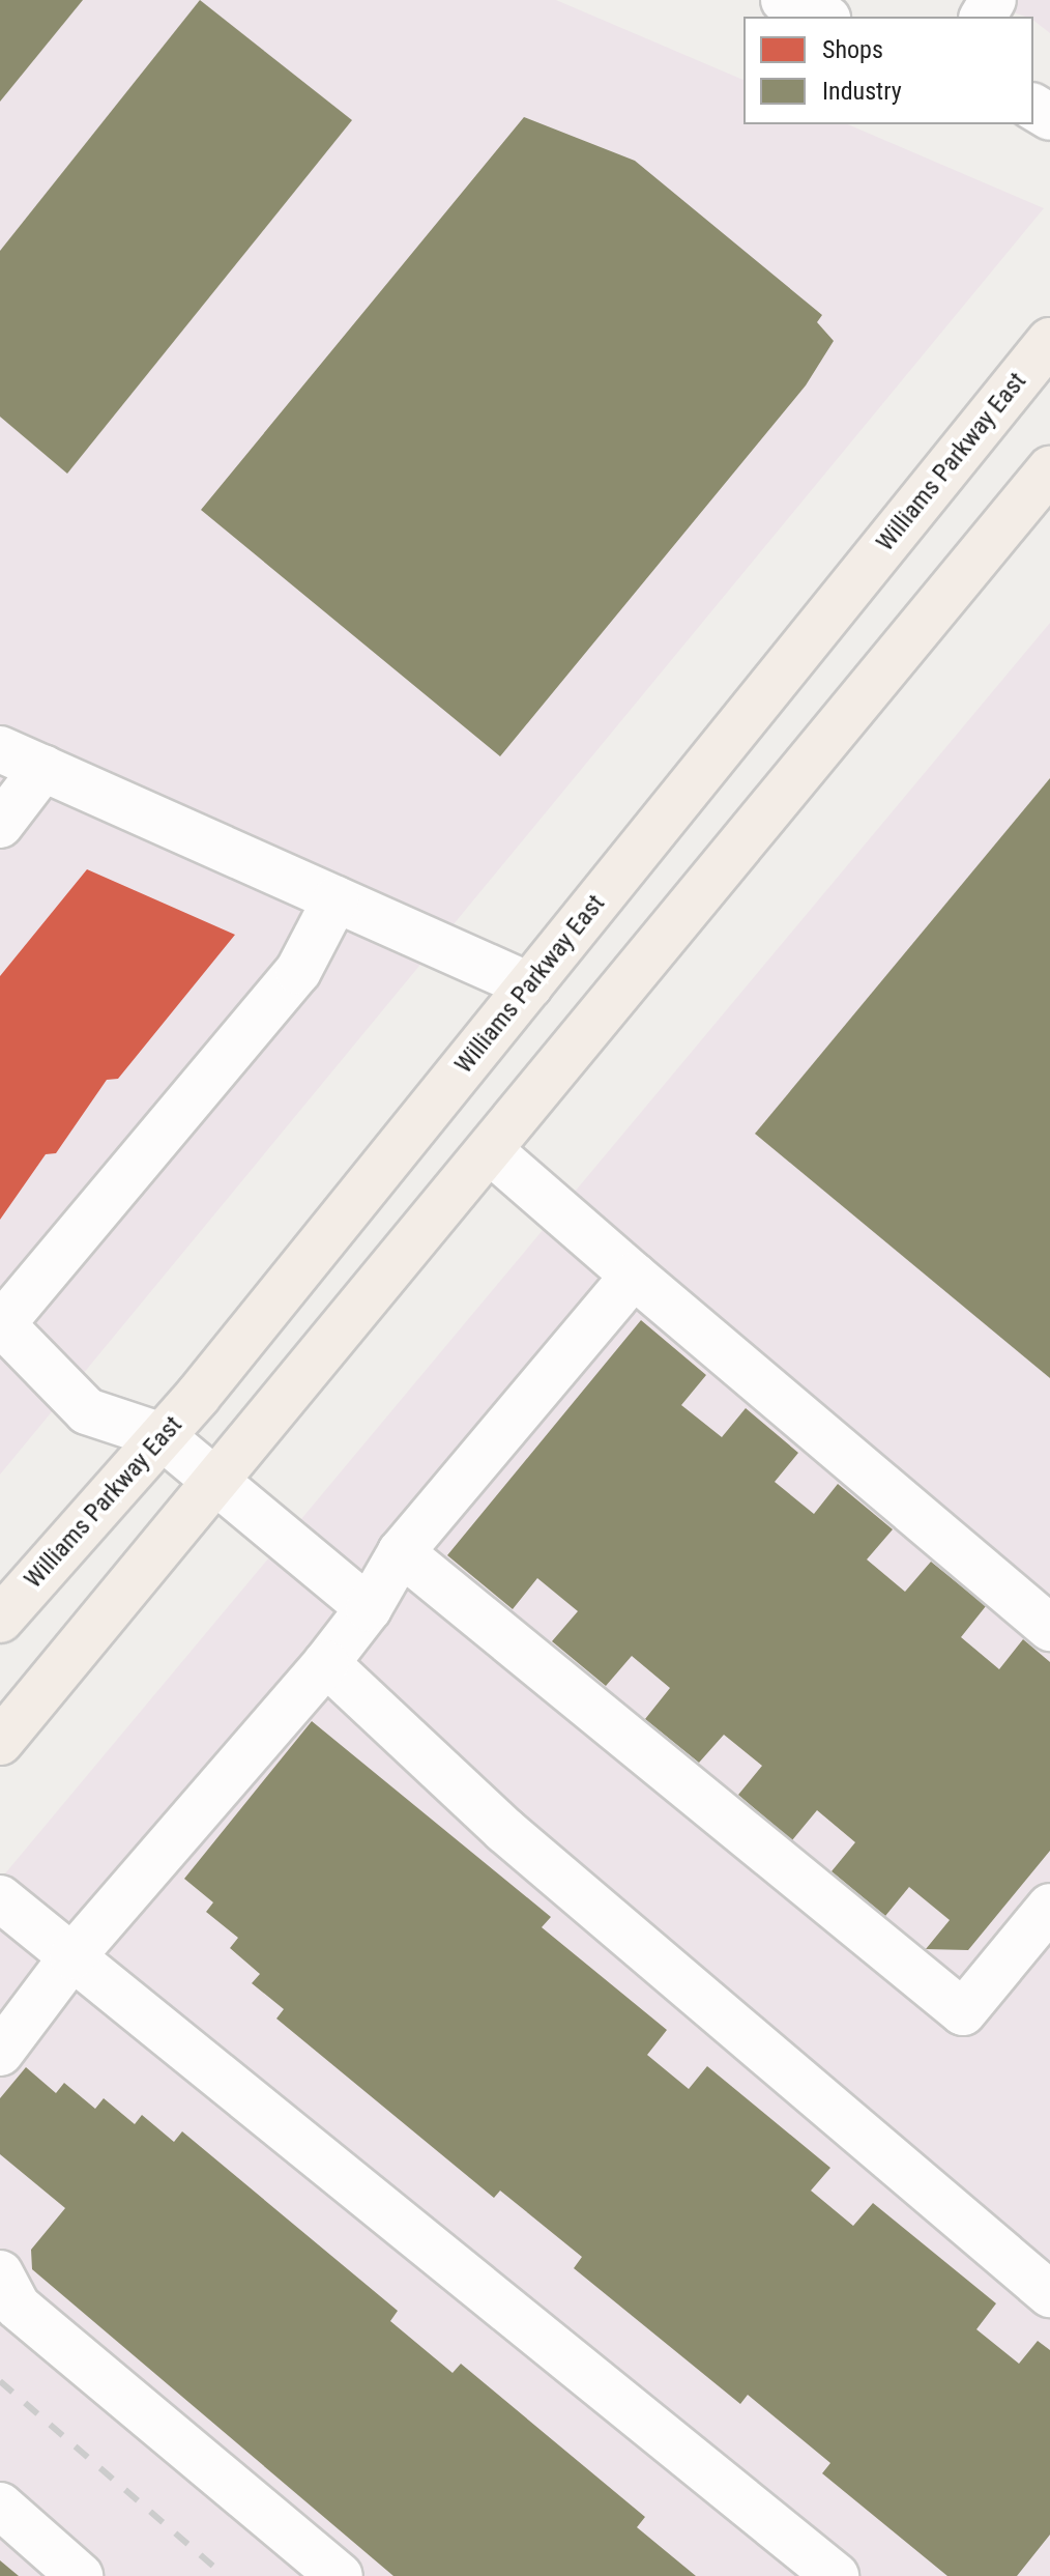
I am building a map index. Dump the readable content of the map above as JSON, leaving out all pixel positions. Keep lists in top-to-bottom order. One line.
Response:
{"streets":{"main road":["Williams Parkway East"]},"legend":["Shops","Industry"]}
